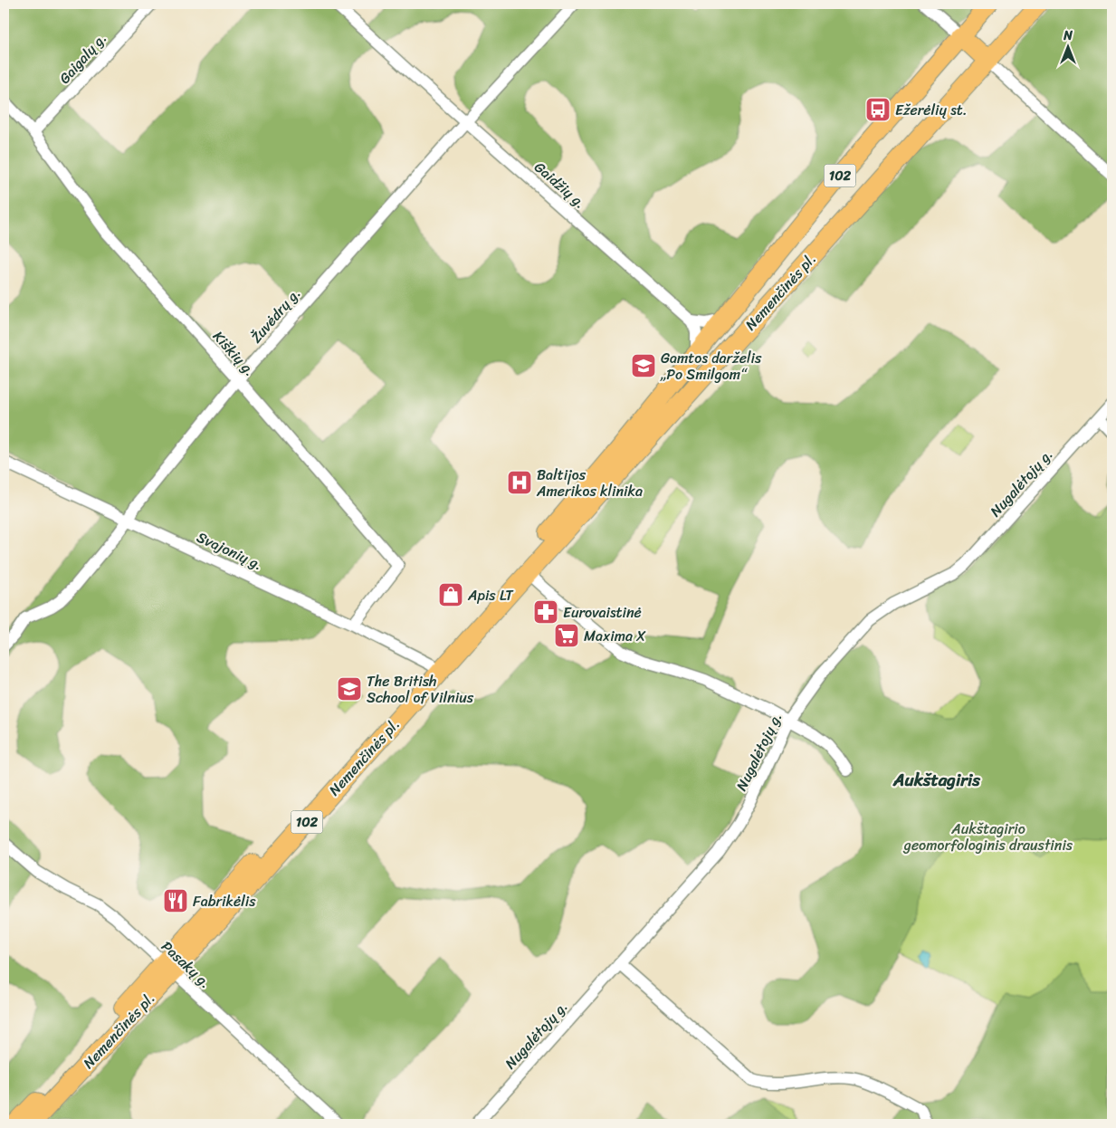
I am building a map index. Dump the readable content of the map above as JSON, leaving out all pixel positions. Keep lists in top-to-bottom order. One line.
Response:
{"streets":{"main road":["102","Nemenčinės pl."],"street":["Gaigalų g.","Gaidžių g.","Žuvėdrų g.","Kiškių g.","Nugalėtojų g.","Svajonių g.","Pasakų g."]},"crossings":[["Gaigalų g.","Kiškių g."],["Gaidžių g.","Žuvėdrų g."],["Nemenčinės pl.","Svajonių g."],["Nemenčinės pl.","Pasakų g."],["Žuvėdrų g.","Kiškių g."],["Žuvėdrų g.","Svajonių g."],["Kiškių g.","Svajonių g."]],"districts":["Aukštagiris"],"parks":["Aukštagirio geomorfologinis draustinis"],"places":{"bus stop":["Ežerėlių st."],"school or university":["Gamtos darželis „Po Smilgom“","The British School of Vilnius"],"hospital":["Baltijos Amerikos klinika"],"shop":["Apis LT"],"pharmacy":["Eurovaistinė"],"supermarket":["Maxima X"],"restaurant":["Fabrikėlis"]},"north":"top"}
